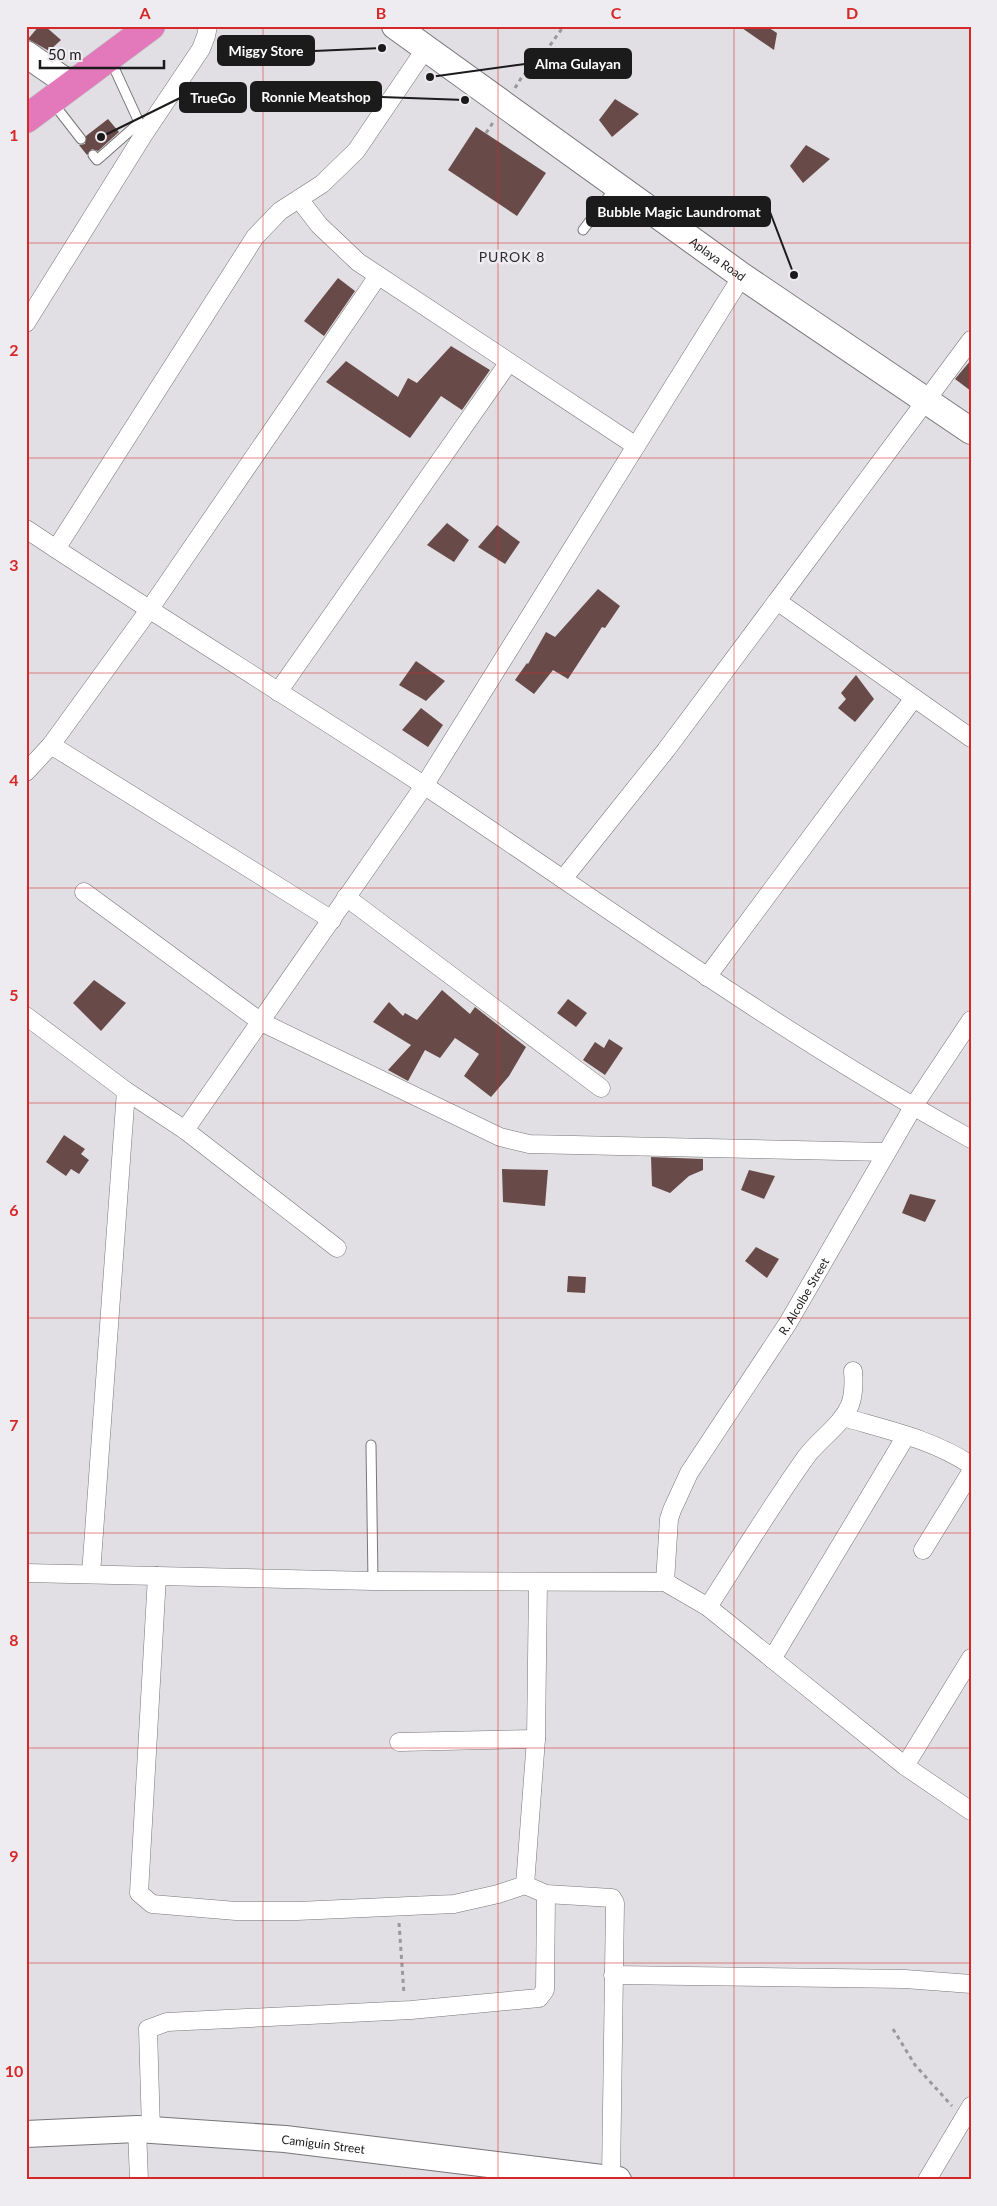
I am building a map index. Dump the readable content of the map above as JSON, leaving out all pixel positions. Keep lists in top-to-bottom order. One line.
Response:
{"streets":{"street":["Aplaya Road","R. Alcolbe Street","Camiguin Street"]},"districts":["PUROK 8"],"places":["Miggy Store","Alma Gulayan","Ronnie Meatshop","TrueGo","Bubble Magic Laundromat"],"scale_bar":"50 m","grid":{"columns":["A","B","C","D"],"rows":["1","2","3","4","5","6","7","8","9","10"]}}
